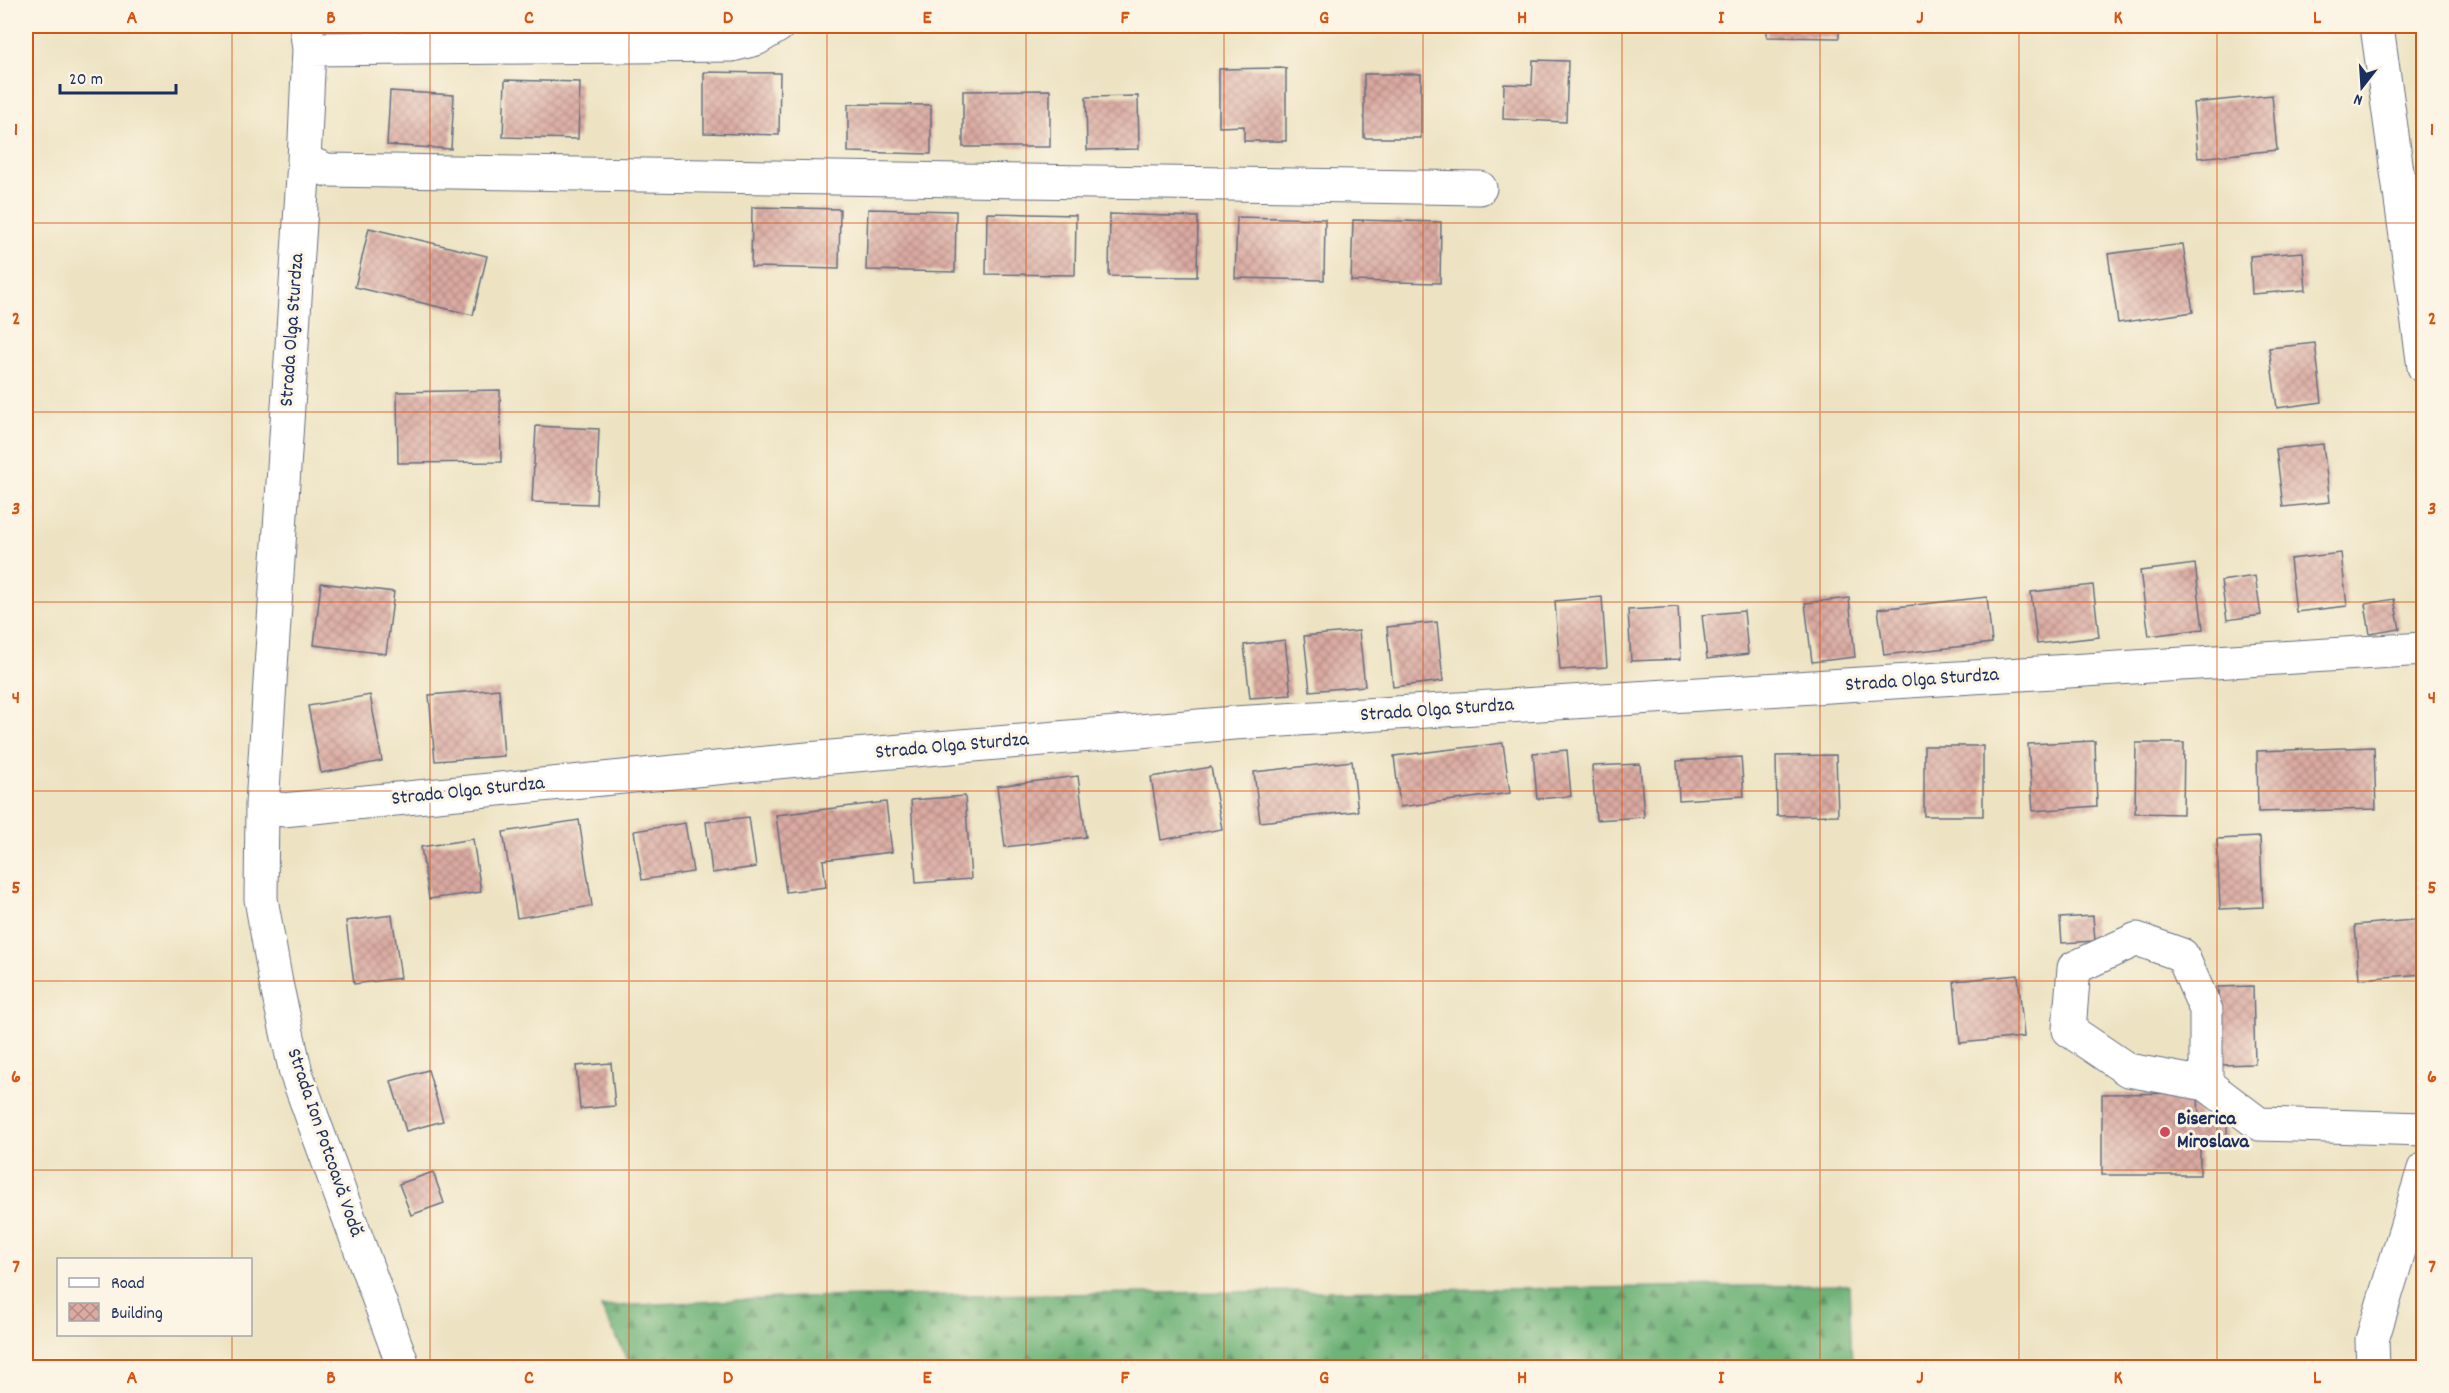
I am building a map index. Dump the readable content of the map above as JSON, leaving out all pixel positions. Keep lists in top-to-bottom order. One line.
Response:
{"streets":{"street":["Strada Olga Sturdza","Strada Ion Potcoavă Vodă"]},"crossings":[["Strada Olga Sturdza","Strada Ion Potcoavă Vodă"]],"places":["Biserica Miroslava"],"legend":["Road","Building"],"scale_bar":"20 m","north":"bottom","grid":{"columns":["A","B","C","D","E","F","G","H","I","J","K","L"],"rows":["1","2","3","4","5","6","7"]}}
